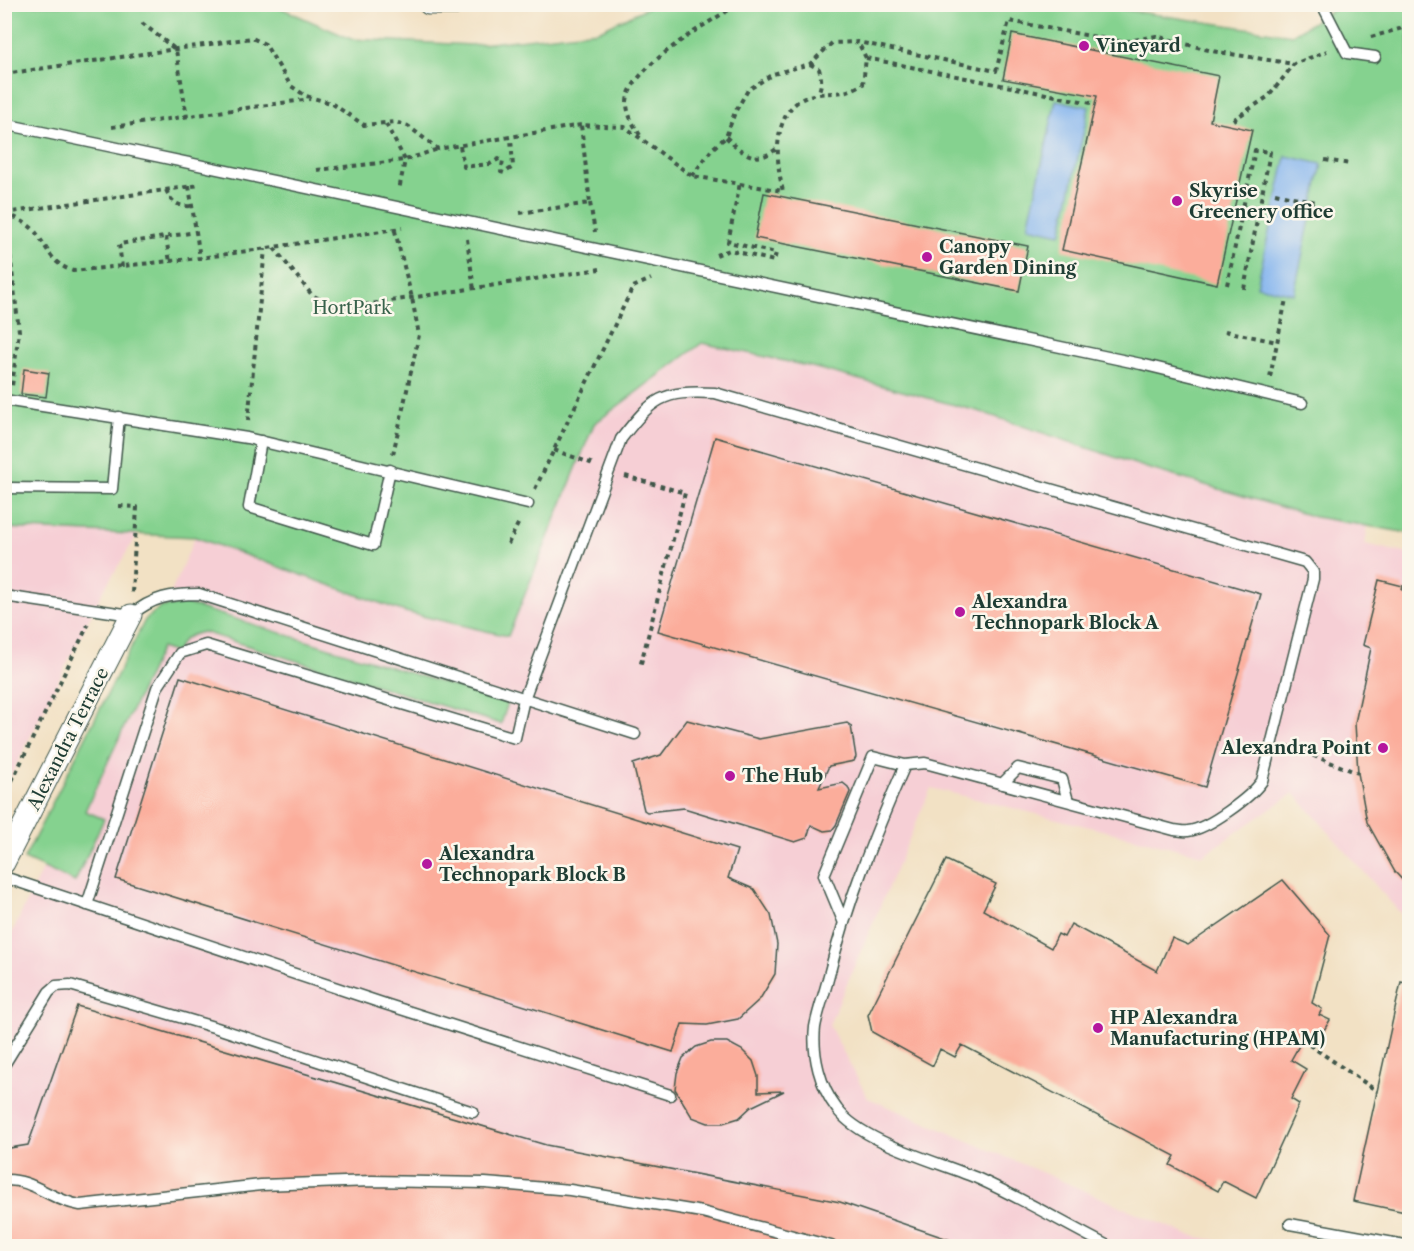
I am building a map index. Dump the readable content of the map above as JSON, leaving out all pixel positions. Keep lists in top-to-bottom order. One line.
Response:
{"streets":{"street":["Alexandra Terrace"]},"parks":["HortPark"],"places":["Vineyard","Skyrise Greenery office","Canopy Garden Dining","Alexandra Technopark Block A","Alexandra Point","The Hub","Alexandra Technopark Block B","HP Alexandra Manufacturing (HPAM)"]}
